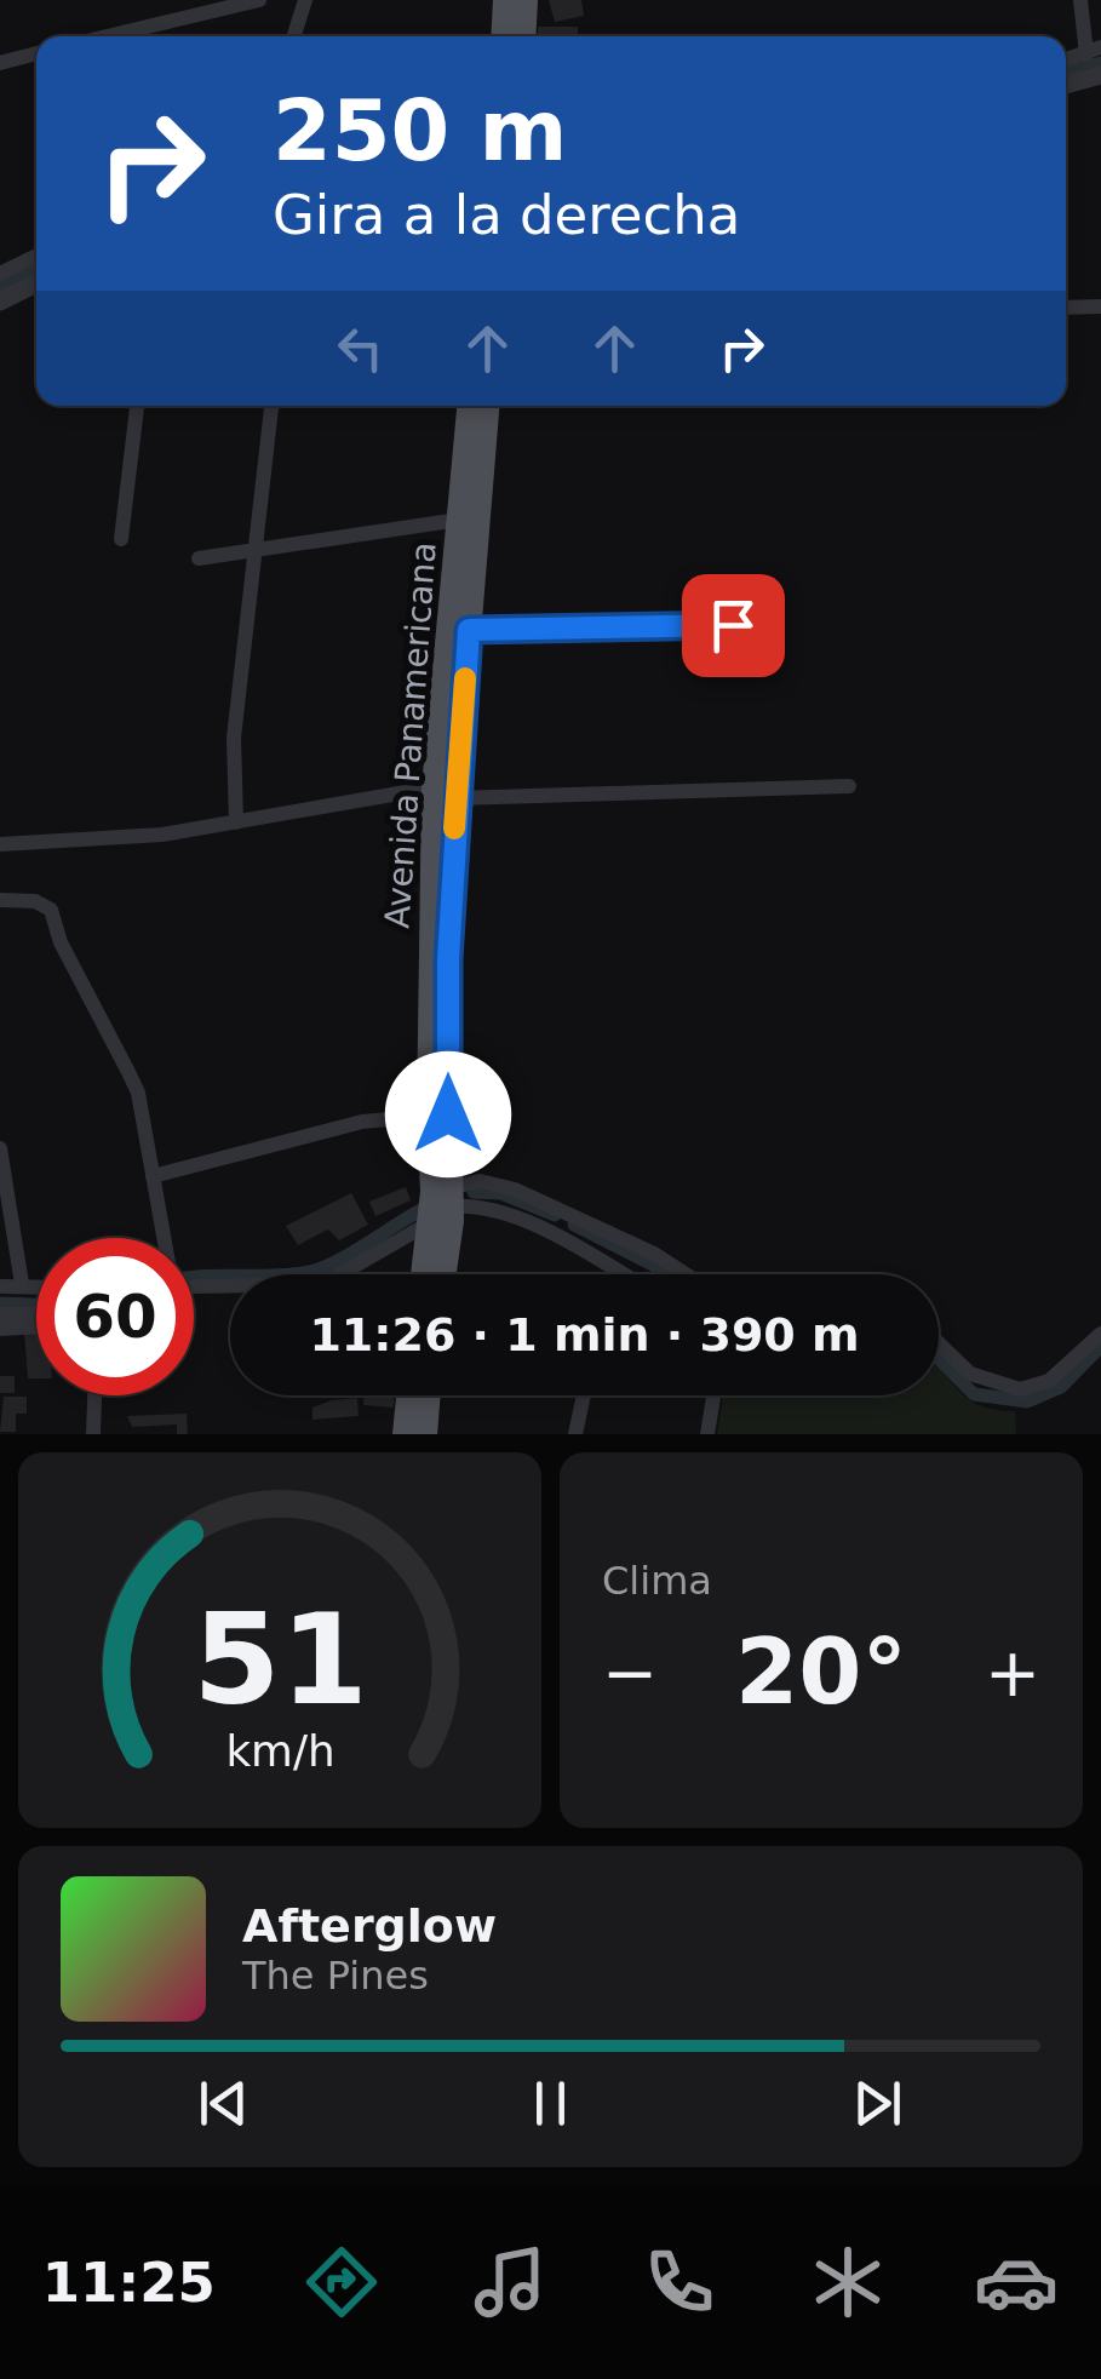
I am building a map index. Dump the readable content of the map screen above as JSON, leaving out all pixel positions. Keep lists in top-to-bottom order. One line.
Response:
{"streets":{"main road":["Avenida Panamericana"]},"page":{"turn":["250 m","Gira a la derecha"],"limit":"60","trip":"11:26 · 1 min · 390 m","tile":"Clima","heat":["−","20°","+"],"song":["Afterglow","The Pines"],"tabs":"11:25","gauge":["51","km/h"]}}
